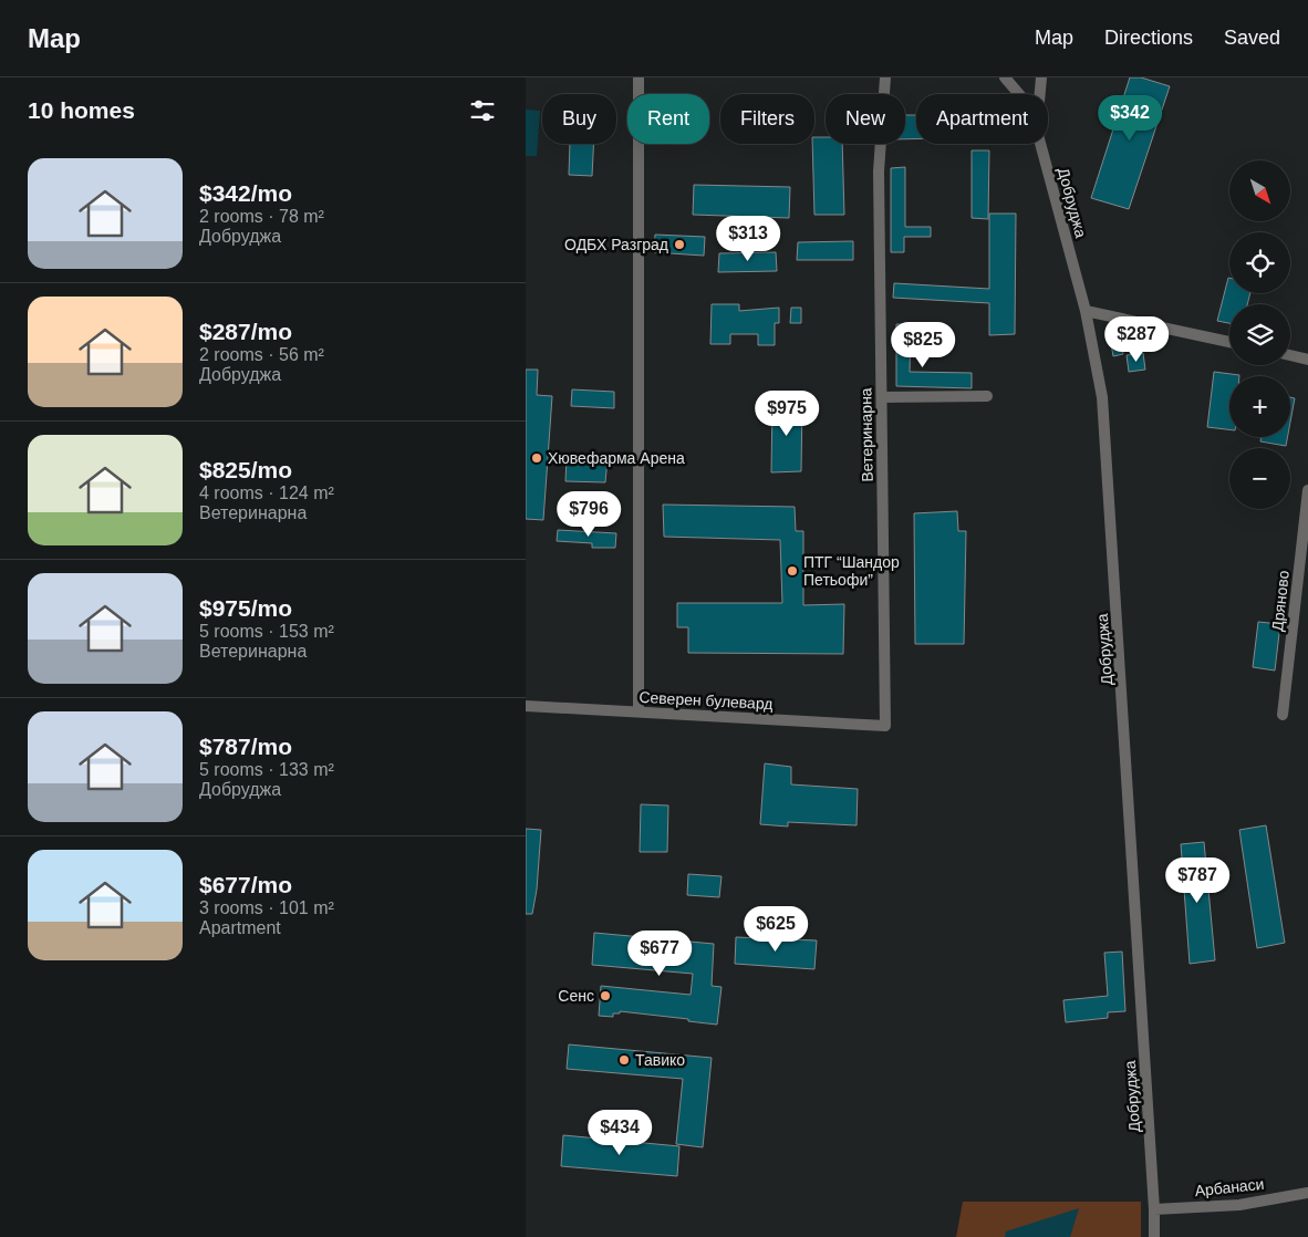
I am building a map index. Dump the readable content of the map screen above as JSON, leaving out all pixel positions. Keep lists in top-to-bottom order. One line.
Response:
{"streets":{"street":["Добруджа","Ветеринарна","Дряново","Северен булевард","Арбанаси"]},"crossings":[["Добруджа","Арбанаси"],["Ветеринарна","Северен булевард"]],"places":["ОДБХ Разград","Хювефарма Арена","ПТГ “Шандор Петьофи”","Сенс","Тавико"],"north":"bottom right","page":{"header":"Map","nav":["Map","Directions","Saved"],"heading":"10 homes","chip":["Buy","Rent","Filters","New","Apartment"],"price":["$342","$313","$287","$825","$975","$796","$787","$625","$677","$434"],"list":[{"name":"$342/mo","note":"2 rooms · 78 m² · Добруджа"},{"name":"$287/mo","note":"2 rooms · 56 m² · Добруджа"},{"name":"$825/mo","note":"4 rooms · 124 m² · Ветеринарна"},{"name":"$975/mo","note":"5 rooms · 153 m² · Ветеринарна"},{"name":"$787/mo","note":"5 rooms · 133 m² · Добруджа"},{"name":"$677/mo","note":"3 rooms · 101 m² · Apartment"}],"map_buttons":["+","−"]}}
